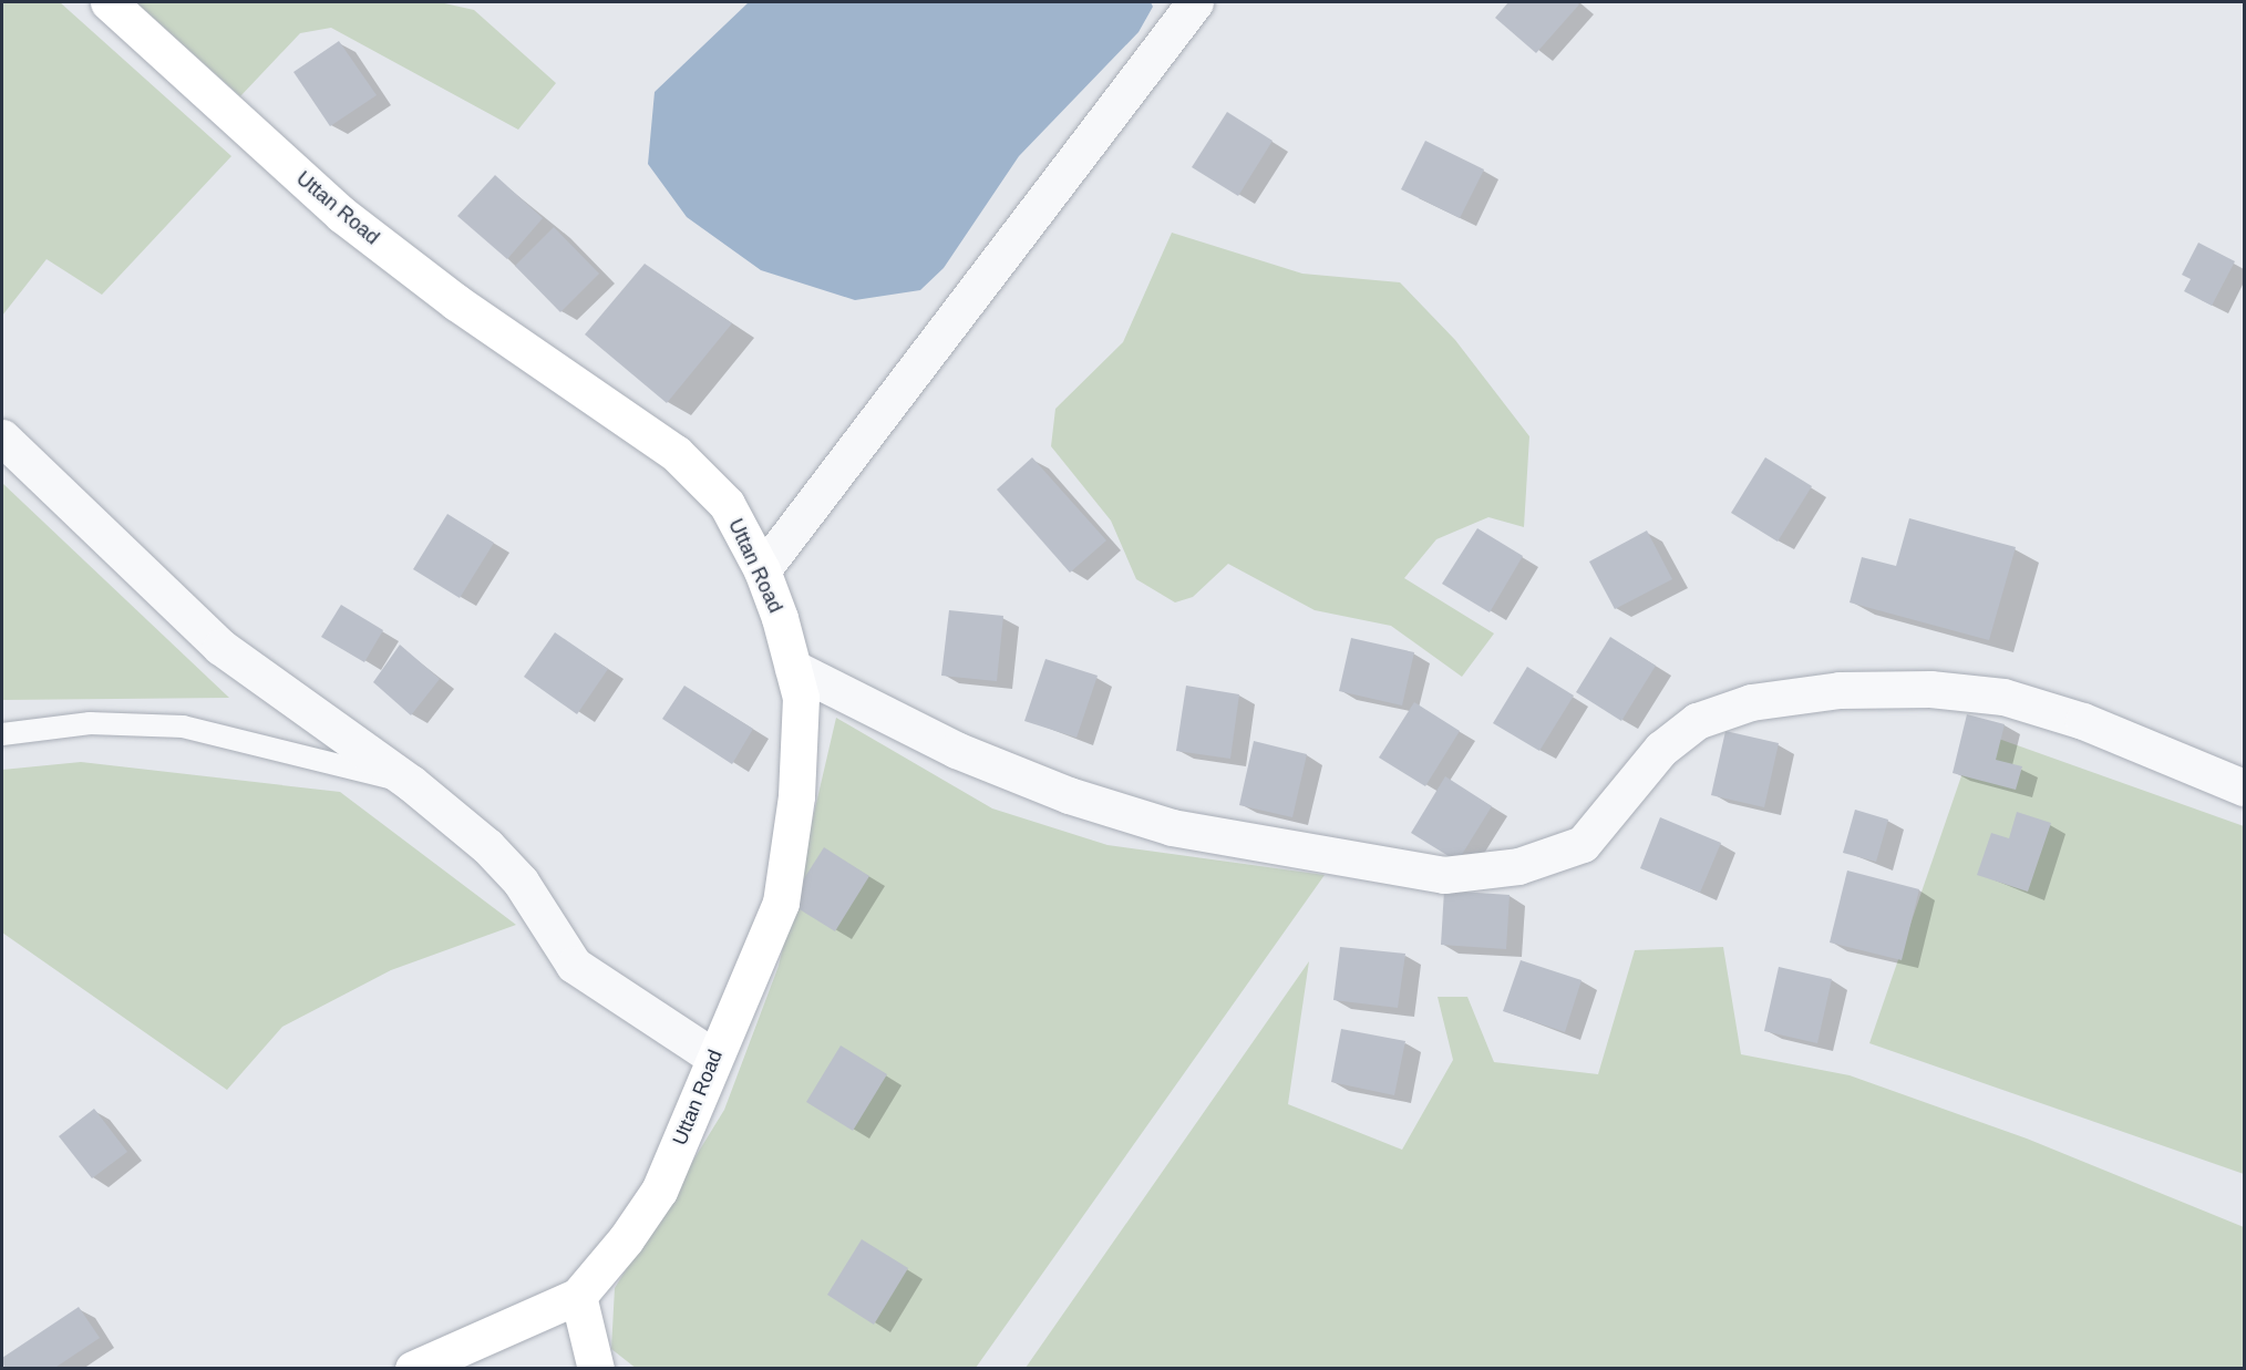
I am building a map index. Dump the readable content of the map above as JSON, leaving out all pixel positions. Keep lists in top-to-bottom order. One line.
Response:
{"streets":{"main road":["Uttan Road"]}}
